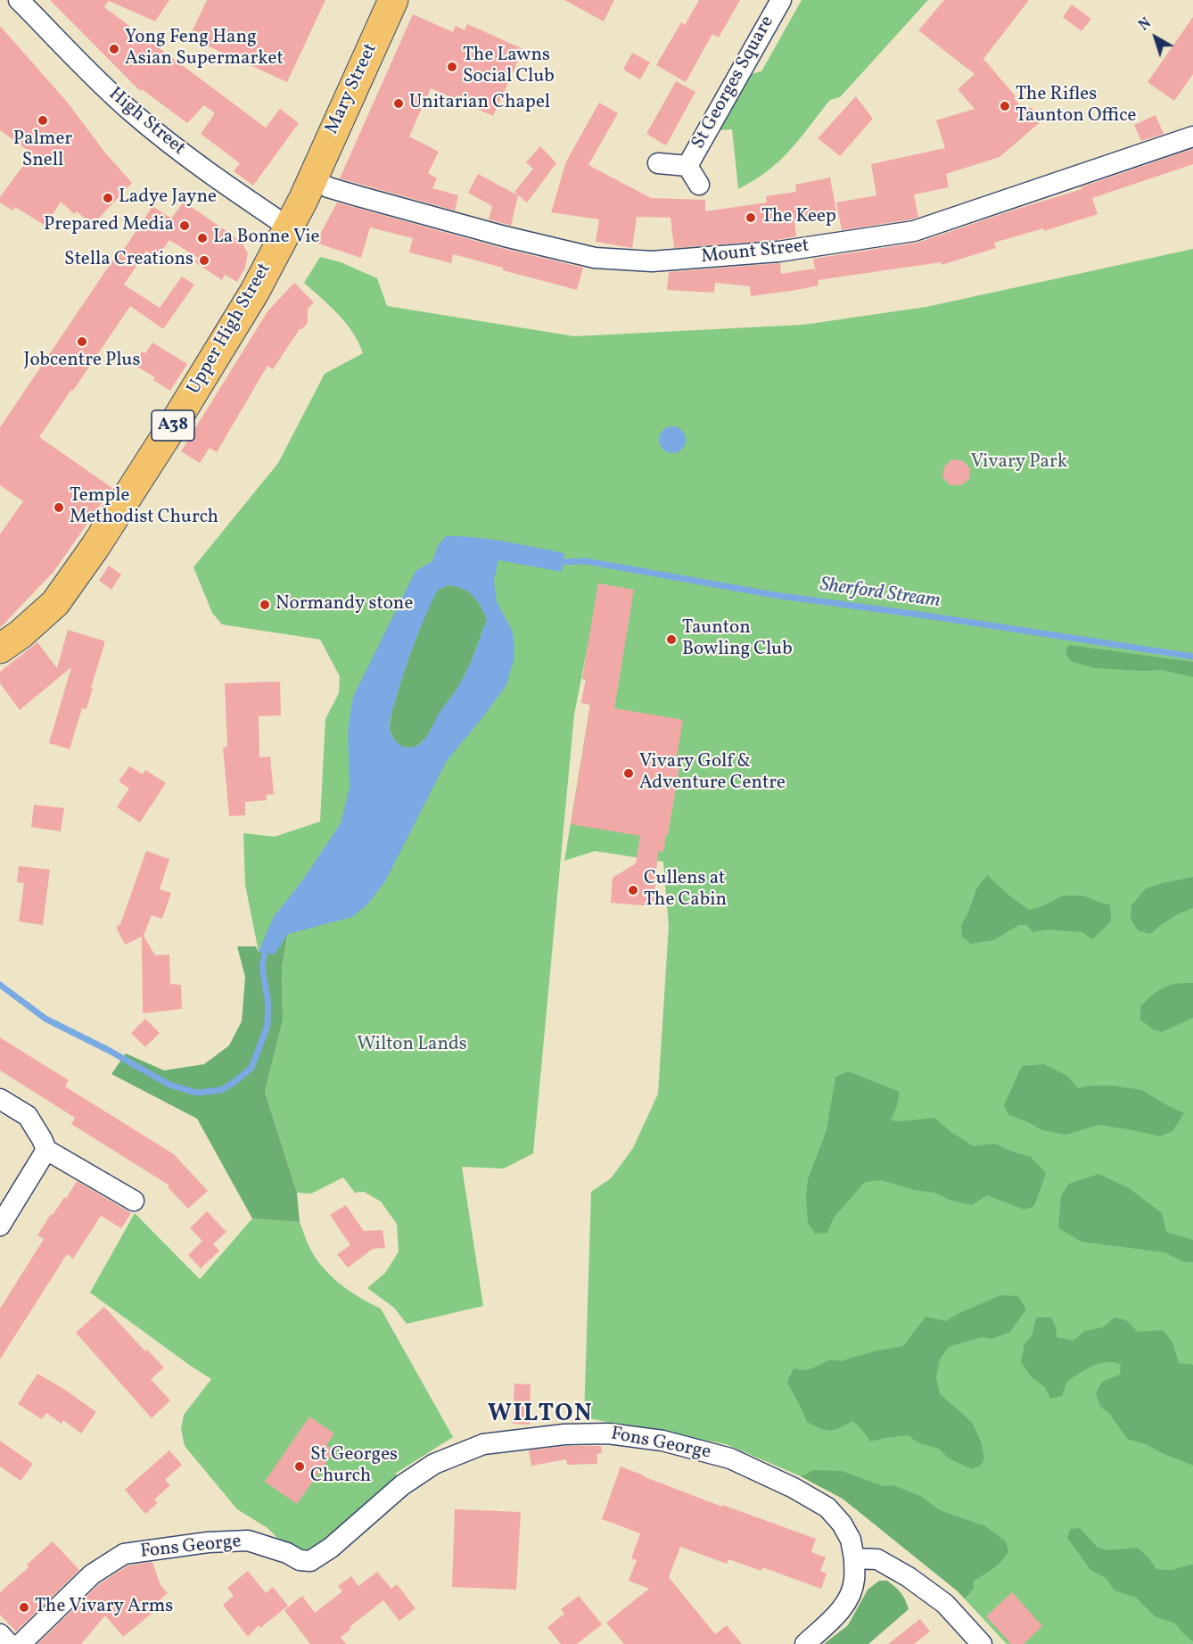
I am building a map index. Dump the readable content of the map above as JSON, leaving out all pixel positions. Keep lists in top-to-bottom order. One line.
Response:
{"streets":{"main road":["Mary Street","Upper High Street","A38"],"street":["St Georges Square","High Street","Mount Street","Fons George"]},"crossings":[["Mary Street","Mount Street"],["Mary Street","Upper High Street"],["High Street","Upper High Street"],["Mount Street","Upper High Street"]],"districts":["WILTON"],"water":["Sherford Stream"],"parks":["Vivary Park","Wilton Lands"],"places":["Yong Feng Hang Asian Supermarket","The Lawns Social Club","Unitarian Chapel","The Rifles Taunton Office","Palmer Snell","Ladye Jayne","The Keep","Prepared Media","La Bonne Vie","Stella Creations","Jobcentre Plus","Temple Methodist Church","Normandy stone","Taunton Bowling Club","Vivary Golf & Adventure Centre","Cullens at The Cabin","St Georges Church","The Vivary Arms"],"north":"top left"}
